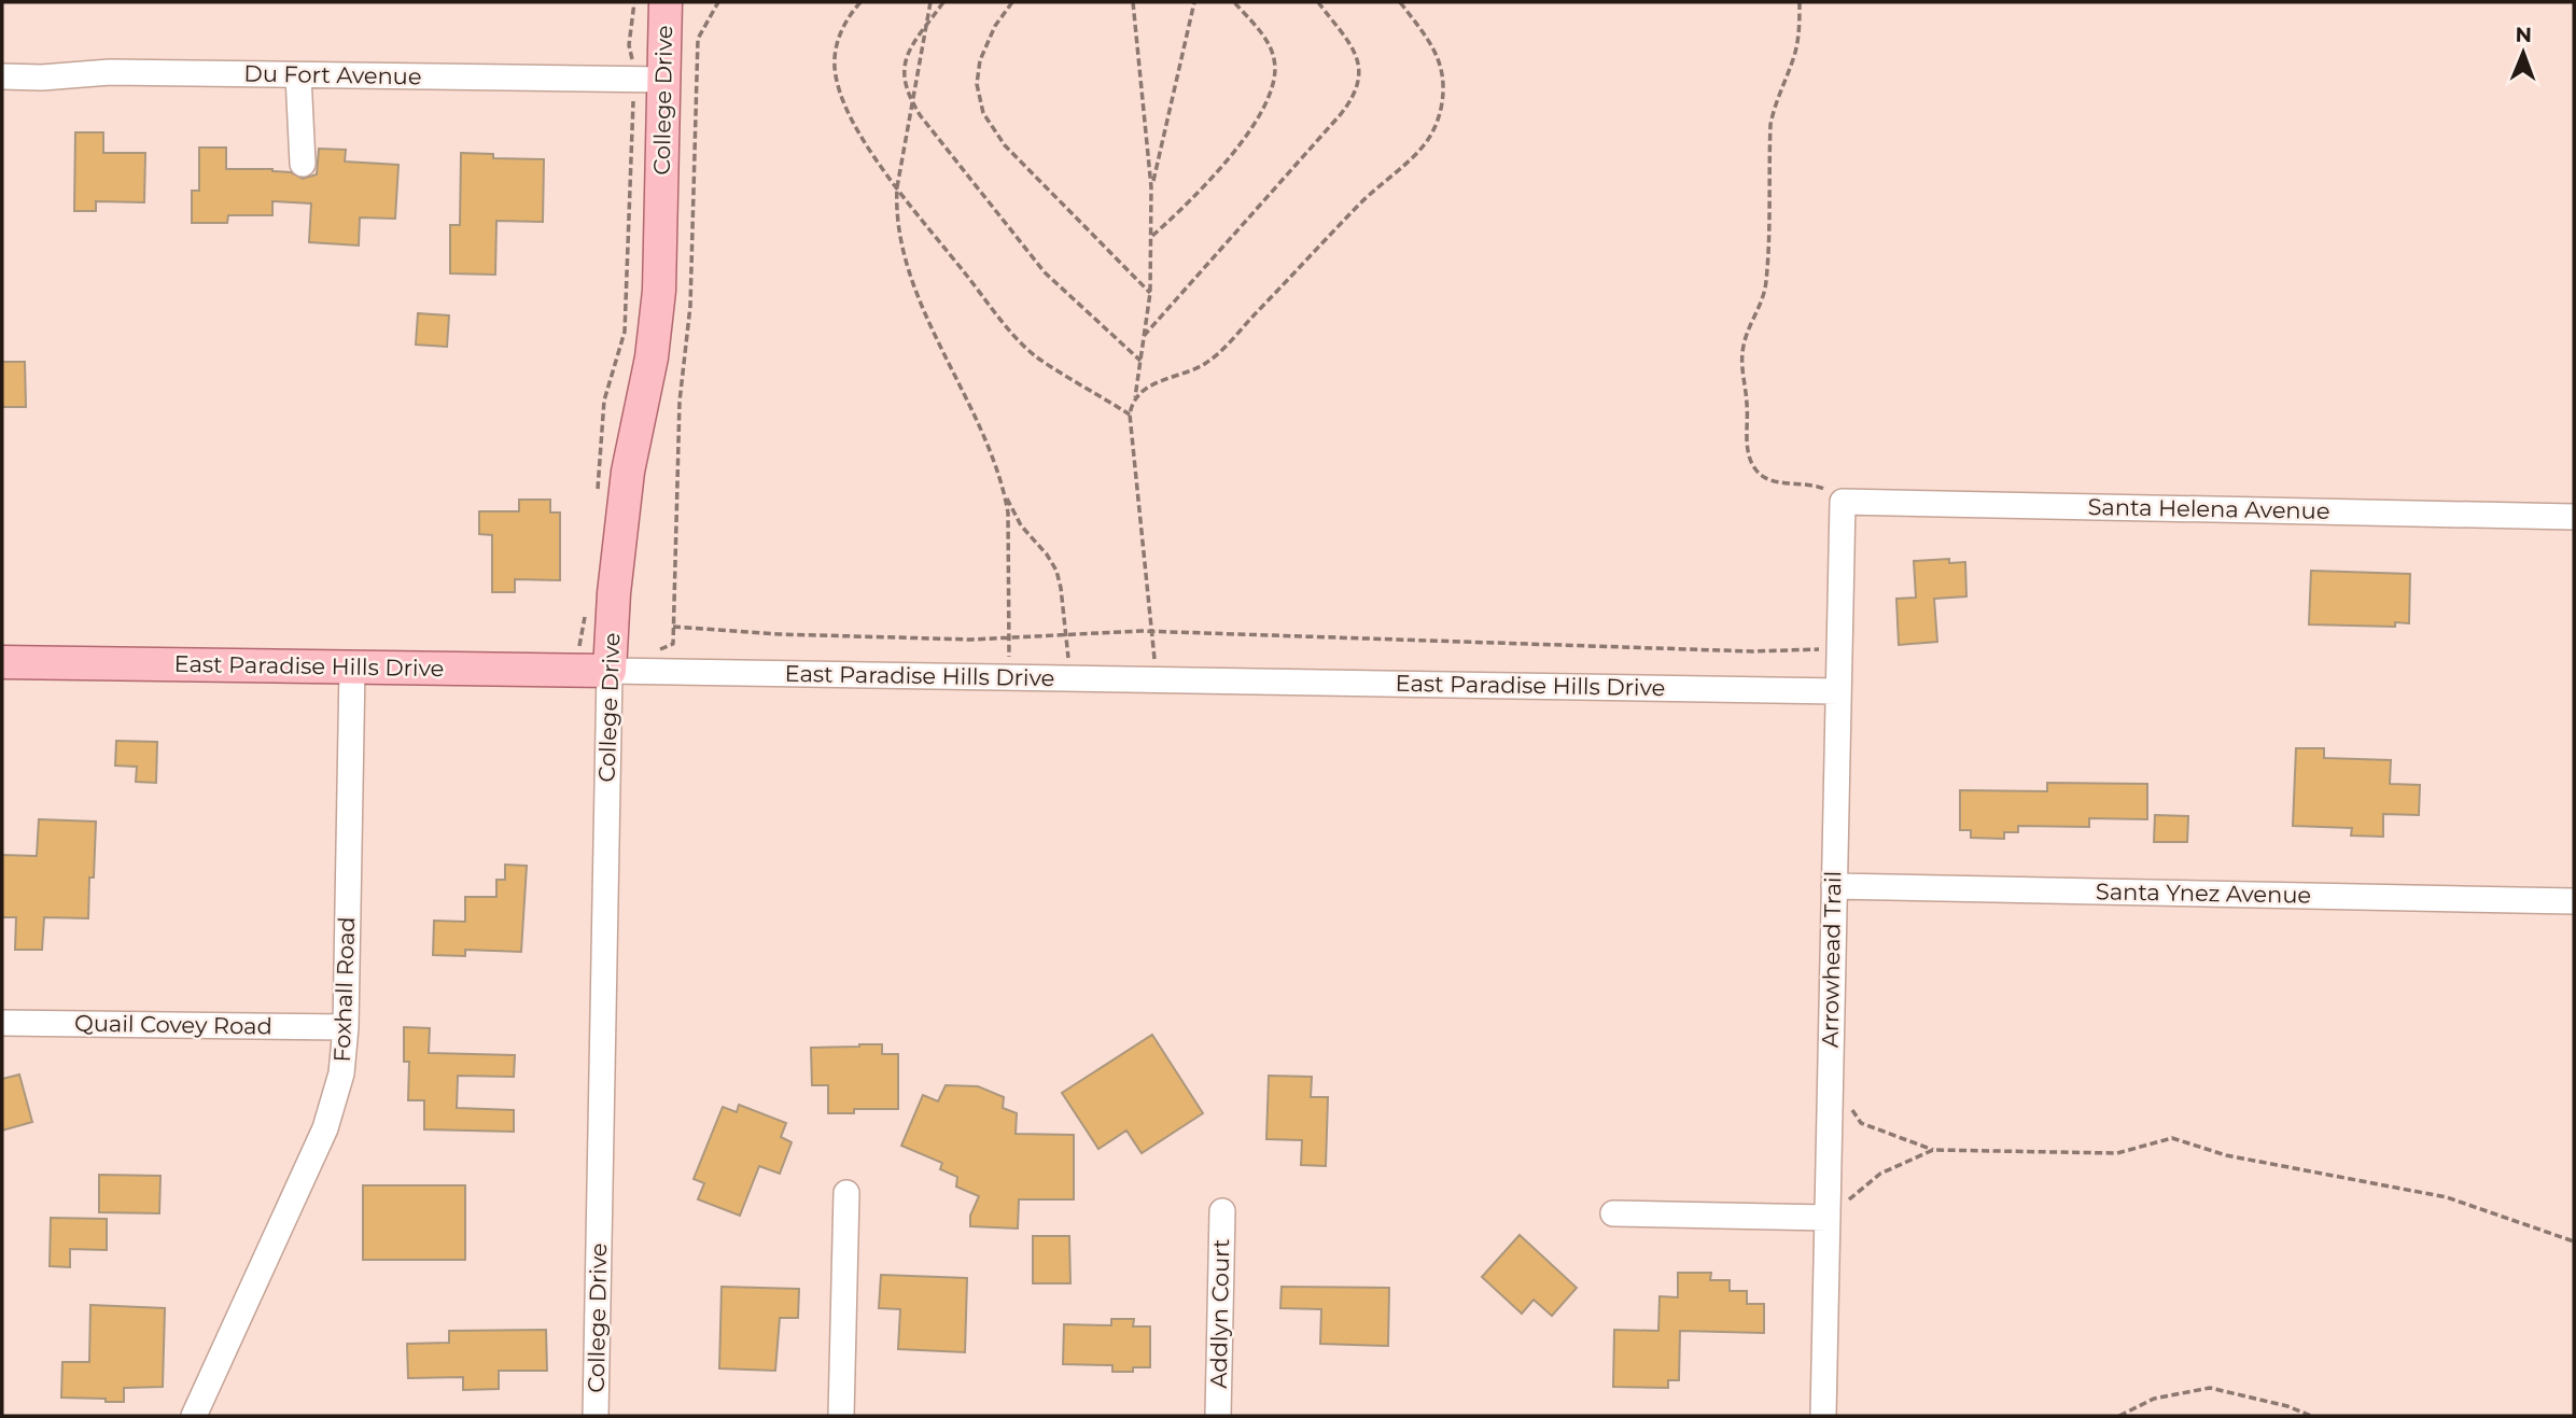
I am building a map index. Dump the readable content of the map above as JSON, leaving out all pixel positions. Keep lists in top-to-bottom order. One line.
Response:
{"streets":{"main road":["College Drive","East Paradise Hills Drive"],"street":["Du Fort Avenue","Santa Helena Avenue","Santa Ynez Avenue","Arrowhead Trail","Foxhall Road","Quail Covey Road","Addlyn Court"]},"crossings":[["Du Fort Avenue","College Drive"],["College Drive","East Paradise Hills Drive"],["Santa Helena Avenue","Arrowhead Trail"],["East Paradise Hills Drive","Arrowhead Trail"],["East Paradise Hills Drive","Foxhall Road"],["Santa Ynez Avenue","Arrowhead Trail"],["Foxhall Road","Quail Covey Road"]],"north":"top"}
